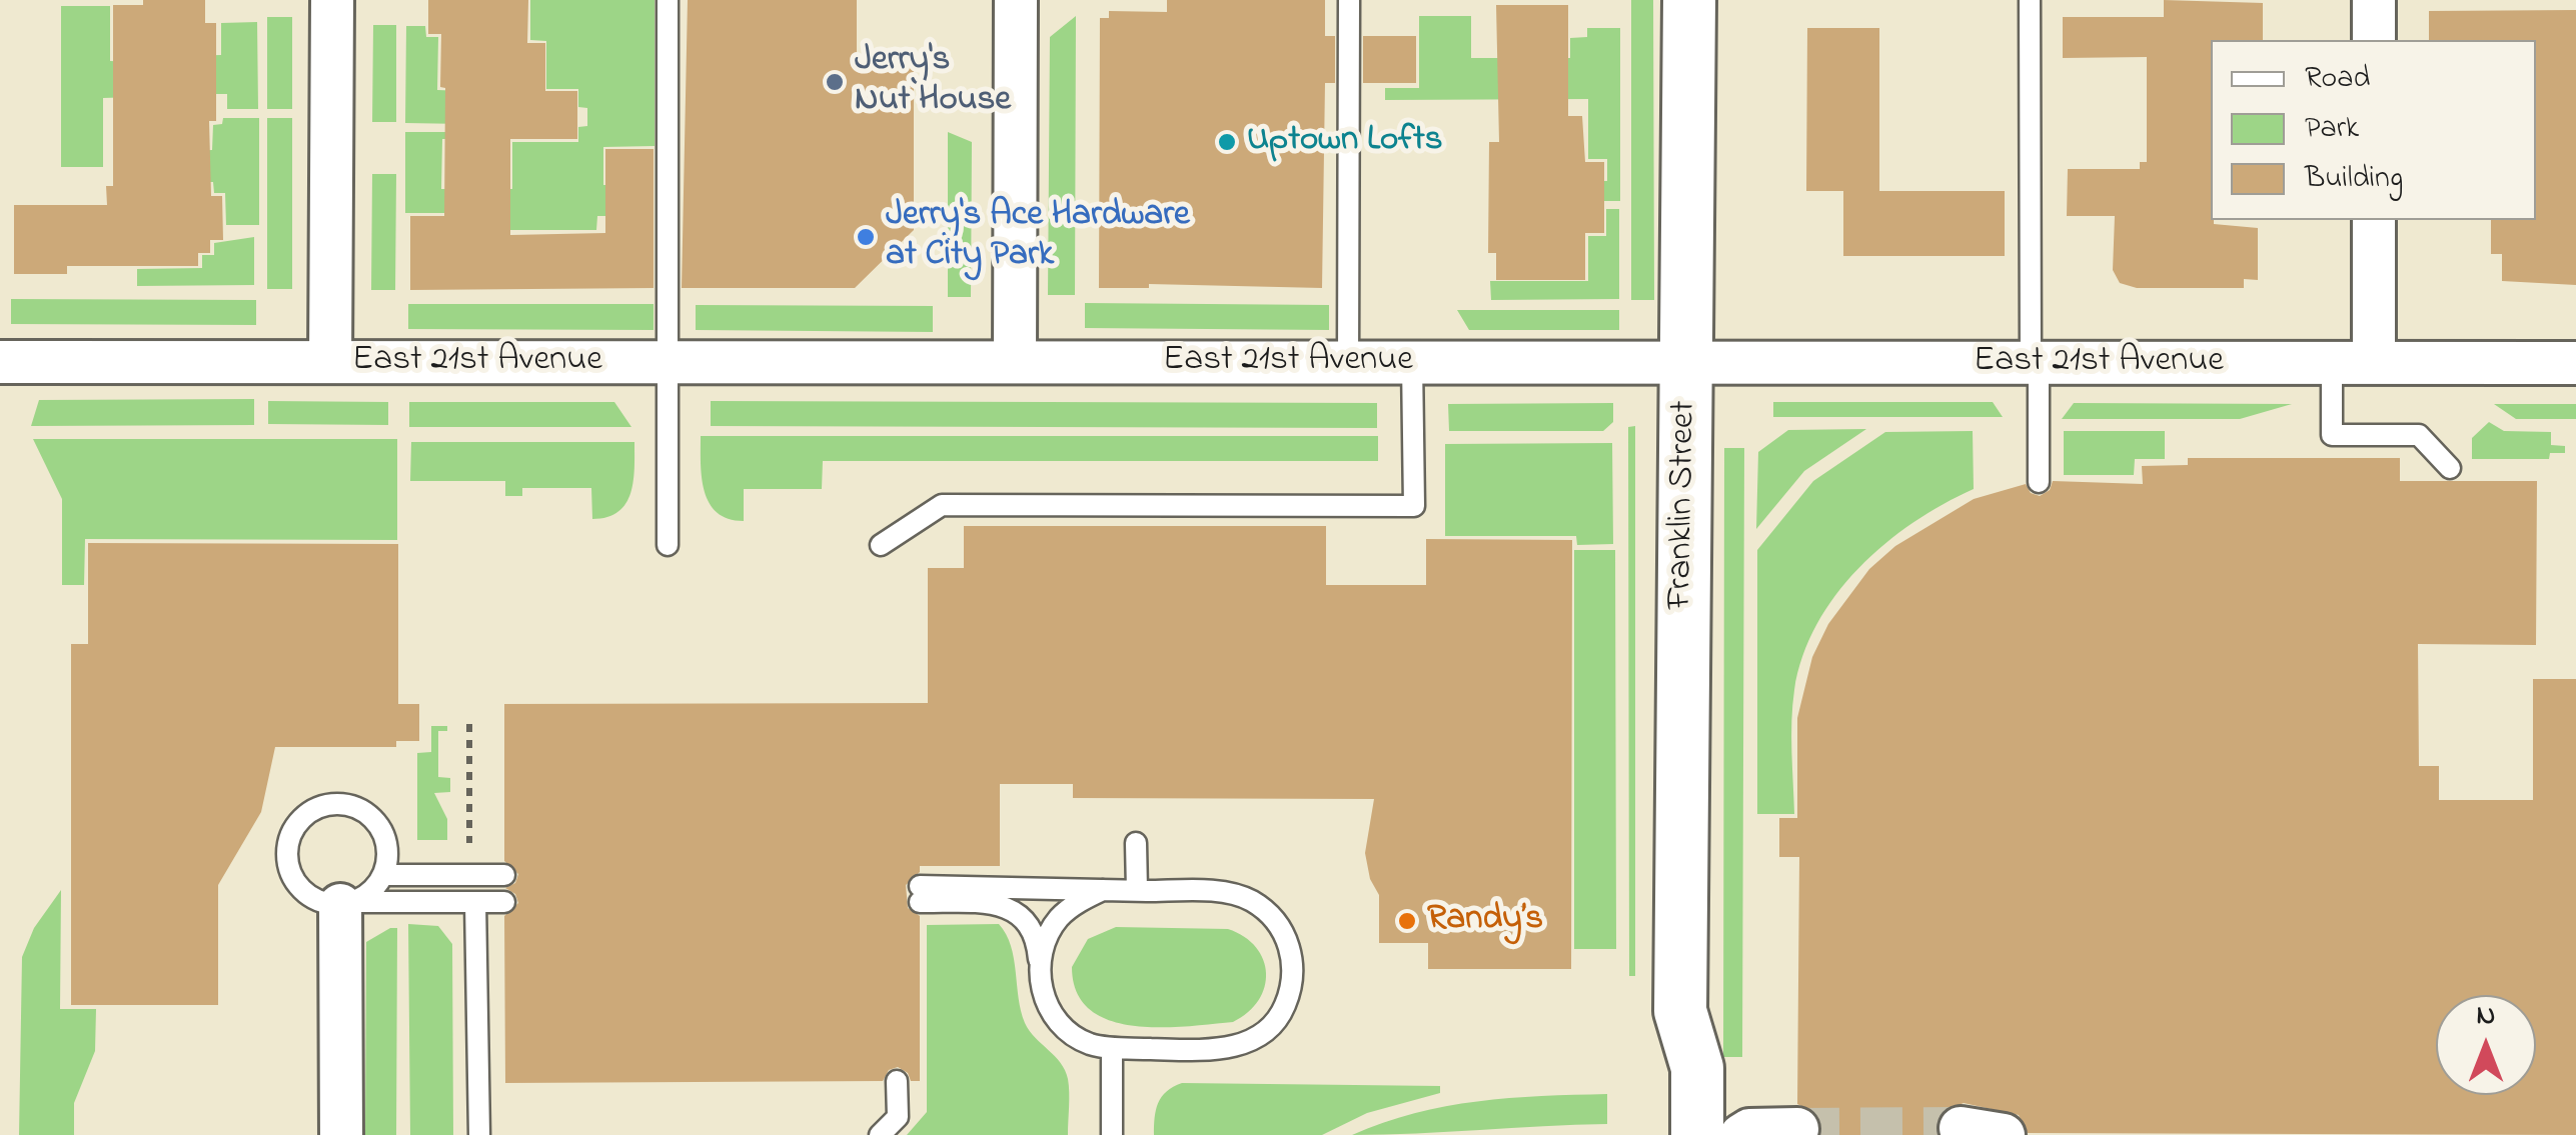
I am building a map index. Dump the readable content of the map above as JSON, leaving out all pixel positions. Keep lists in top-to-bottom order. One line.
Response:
{"streets":{"street":["East 21st Avenue","Franklin Street"]},"crossings":[["East 21st Avenue","Franklin Street"]],"places":["Jerry's Nut House","Uptown Lofts","Jerry's Ace Hardware at City Park","Randy’s"],"legend":["Road","Park","Building"],"north":"top"}
